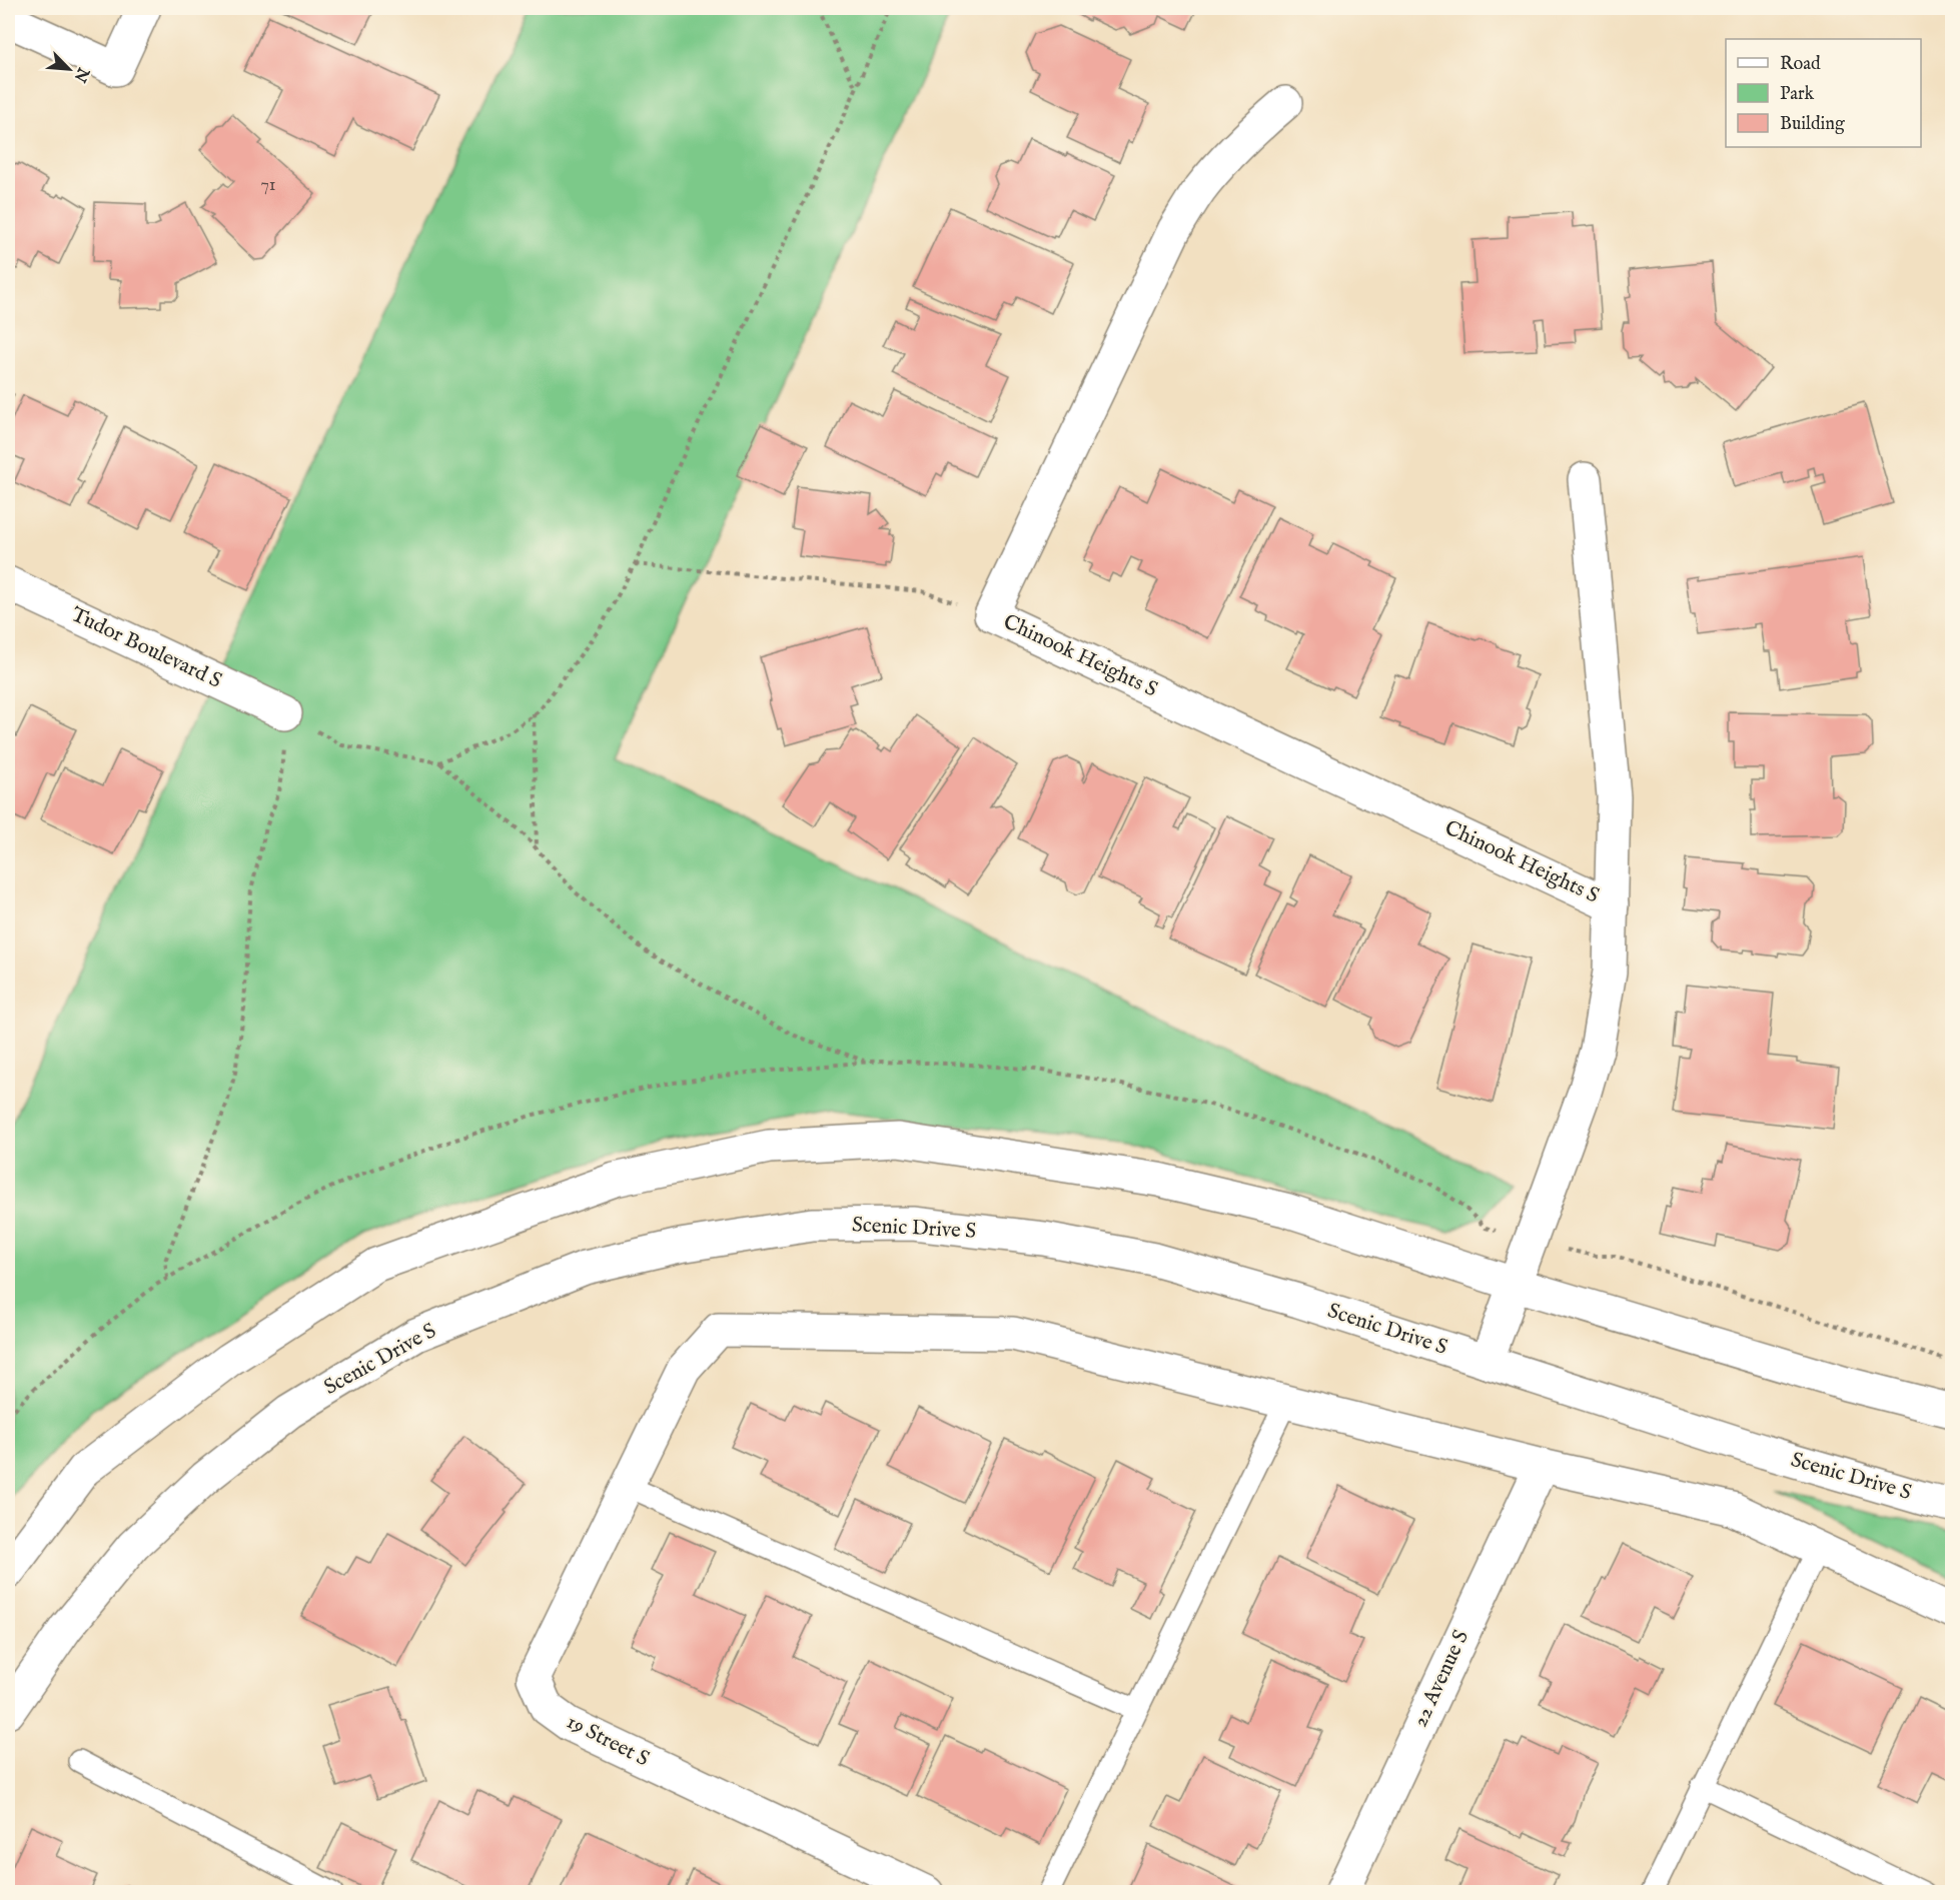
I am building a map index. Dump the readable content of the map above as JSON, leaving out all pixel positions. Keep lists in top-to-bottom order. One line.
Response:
{"streets":{"street":["Tudor Boulevard S","Chinook Heights S","Scenic Drive S","22 Avenue S","19 Street S"]},"crossings":[["Chinook Heights S","Scenic Drive S"]],"house_numbers":["71"],"legend":["Road","Park","Building"],"north":"bottom right"}
